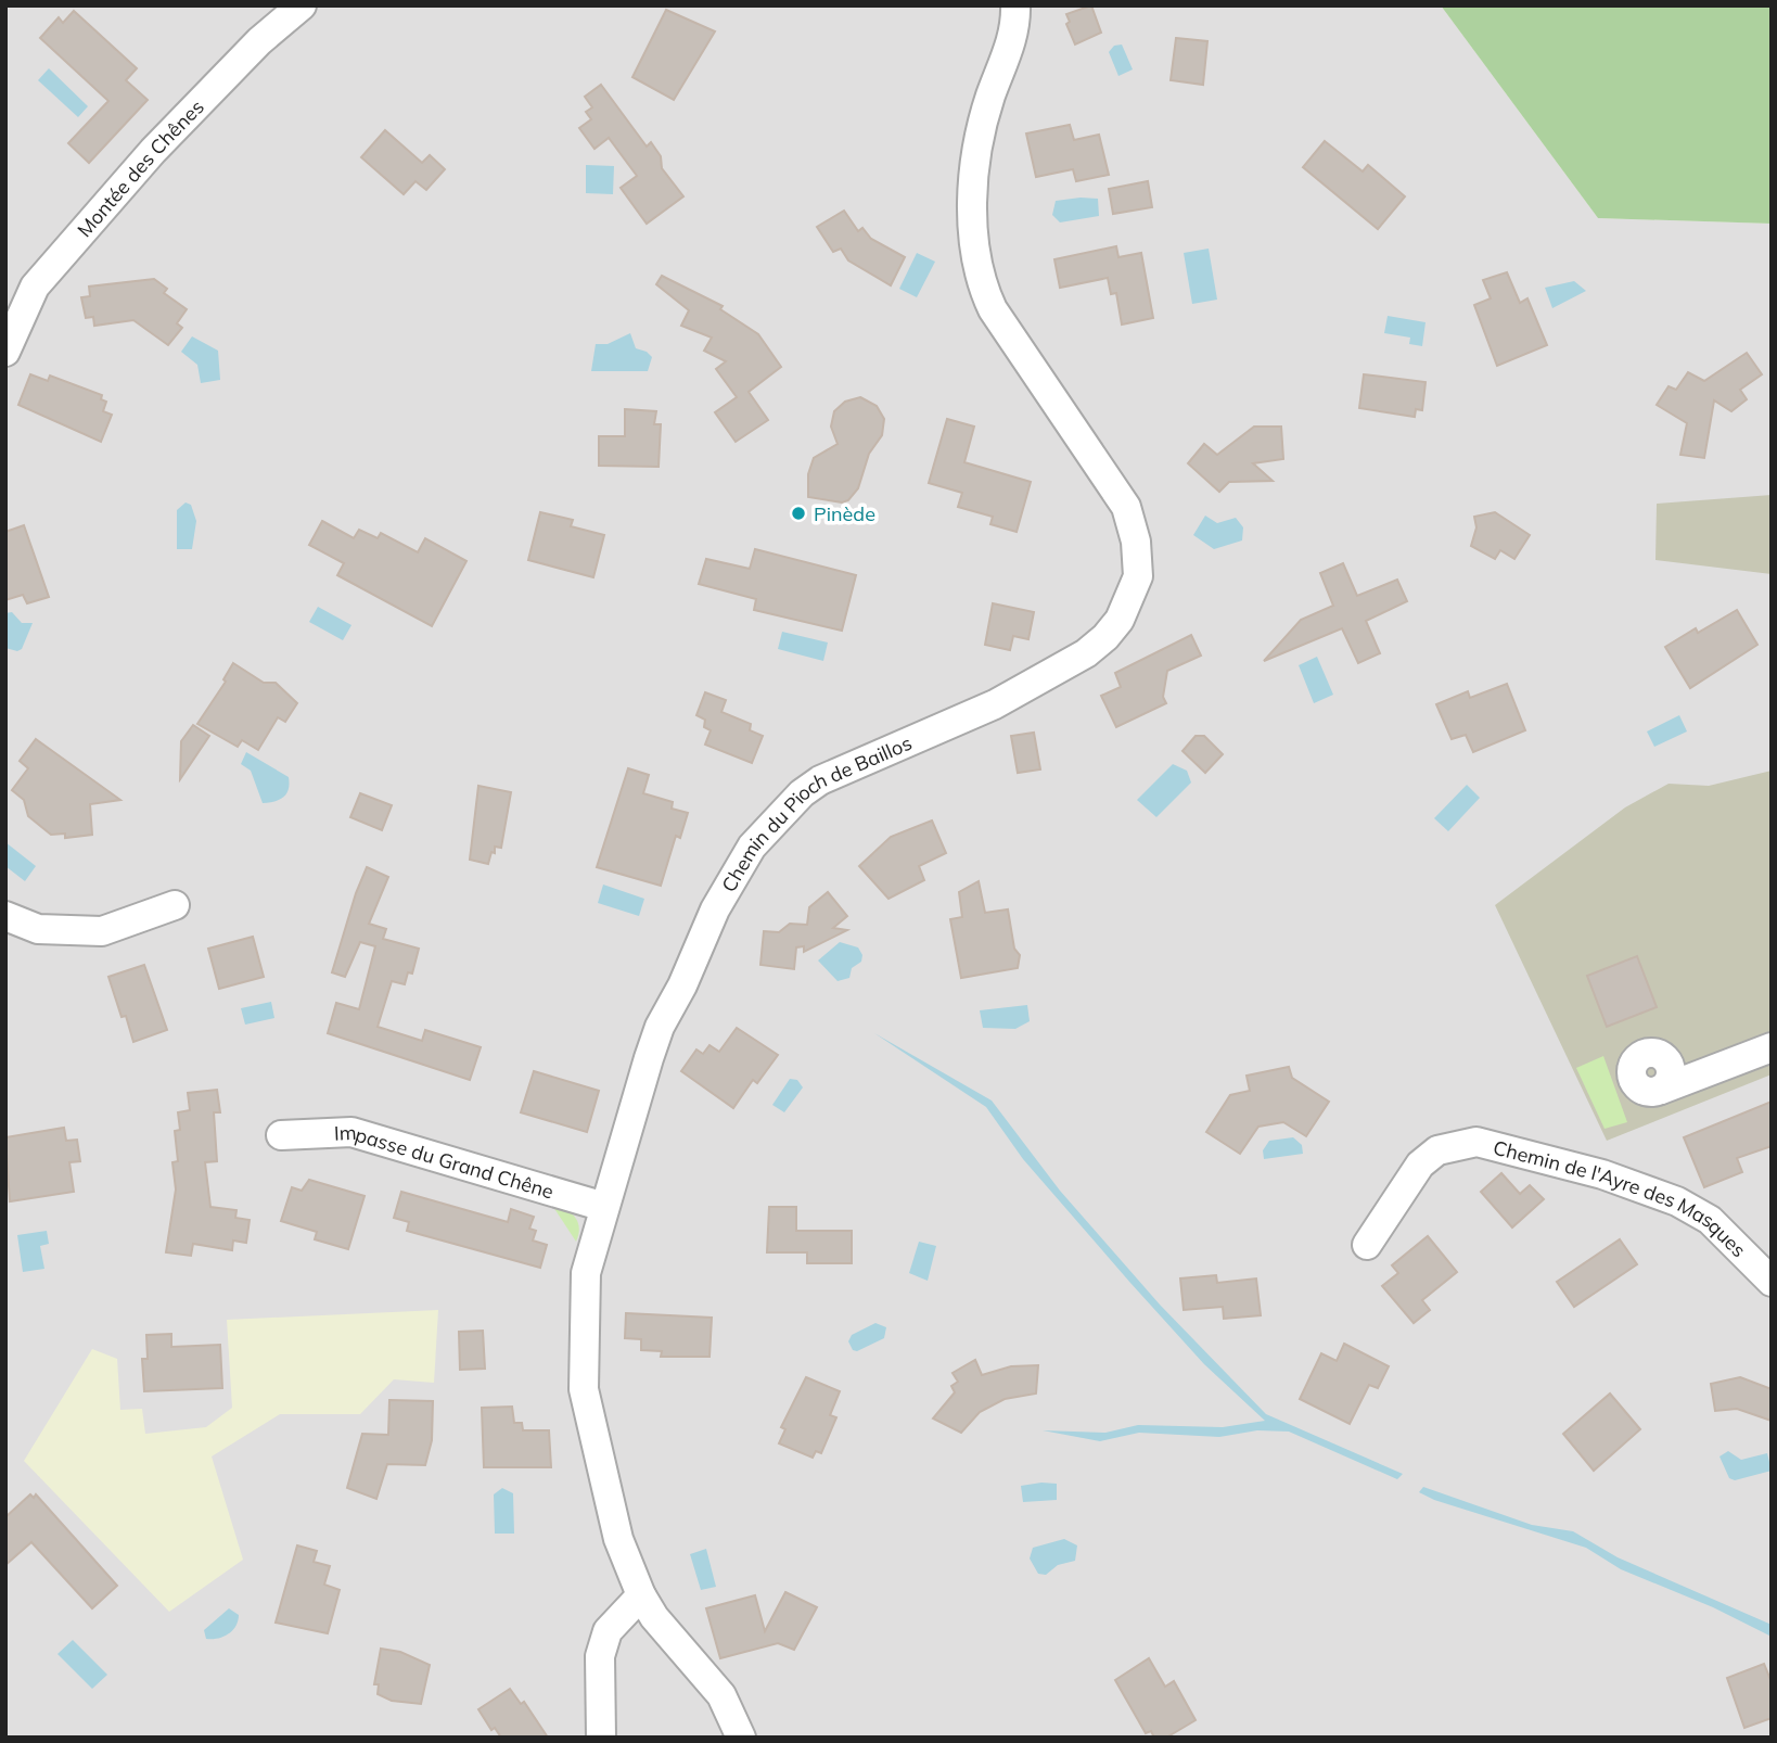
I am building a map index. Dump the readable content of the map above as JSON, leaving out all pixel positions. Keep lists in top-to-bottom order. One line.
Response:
{"streets":{"street":["Montée des Chênes","Chemin du Pioch de Baillos","Impasse du Grand Chêne","Chemin de l'Ayre des Masques"]},"crossings":[["Chemin du Pioch de Baillos","Impasse du Grand Chêne"]],"places":["Pinède"]}
